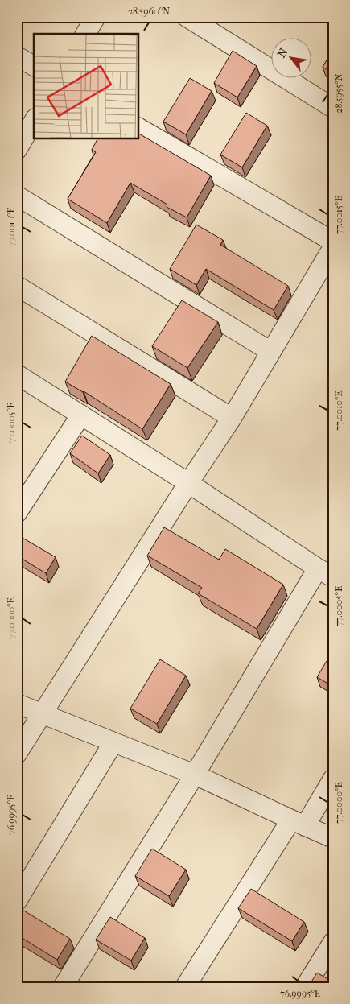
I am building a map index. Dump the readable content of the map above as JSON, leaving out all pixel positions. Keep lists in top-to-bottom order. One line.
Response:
{"north":"top left","coordinates":["28.5960°N","28.5955°N","77.0015°E","77.0010°E","77.0005°E","77.0000°E","76.9995°E"]}
